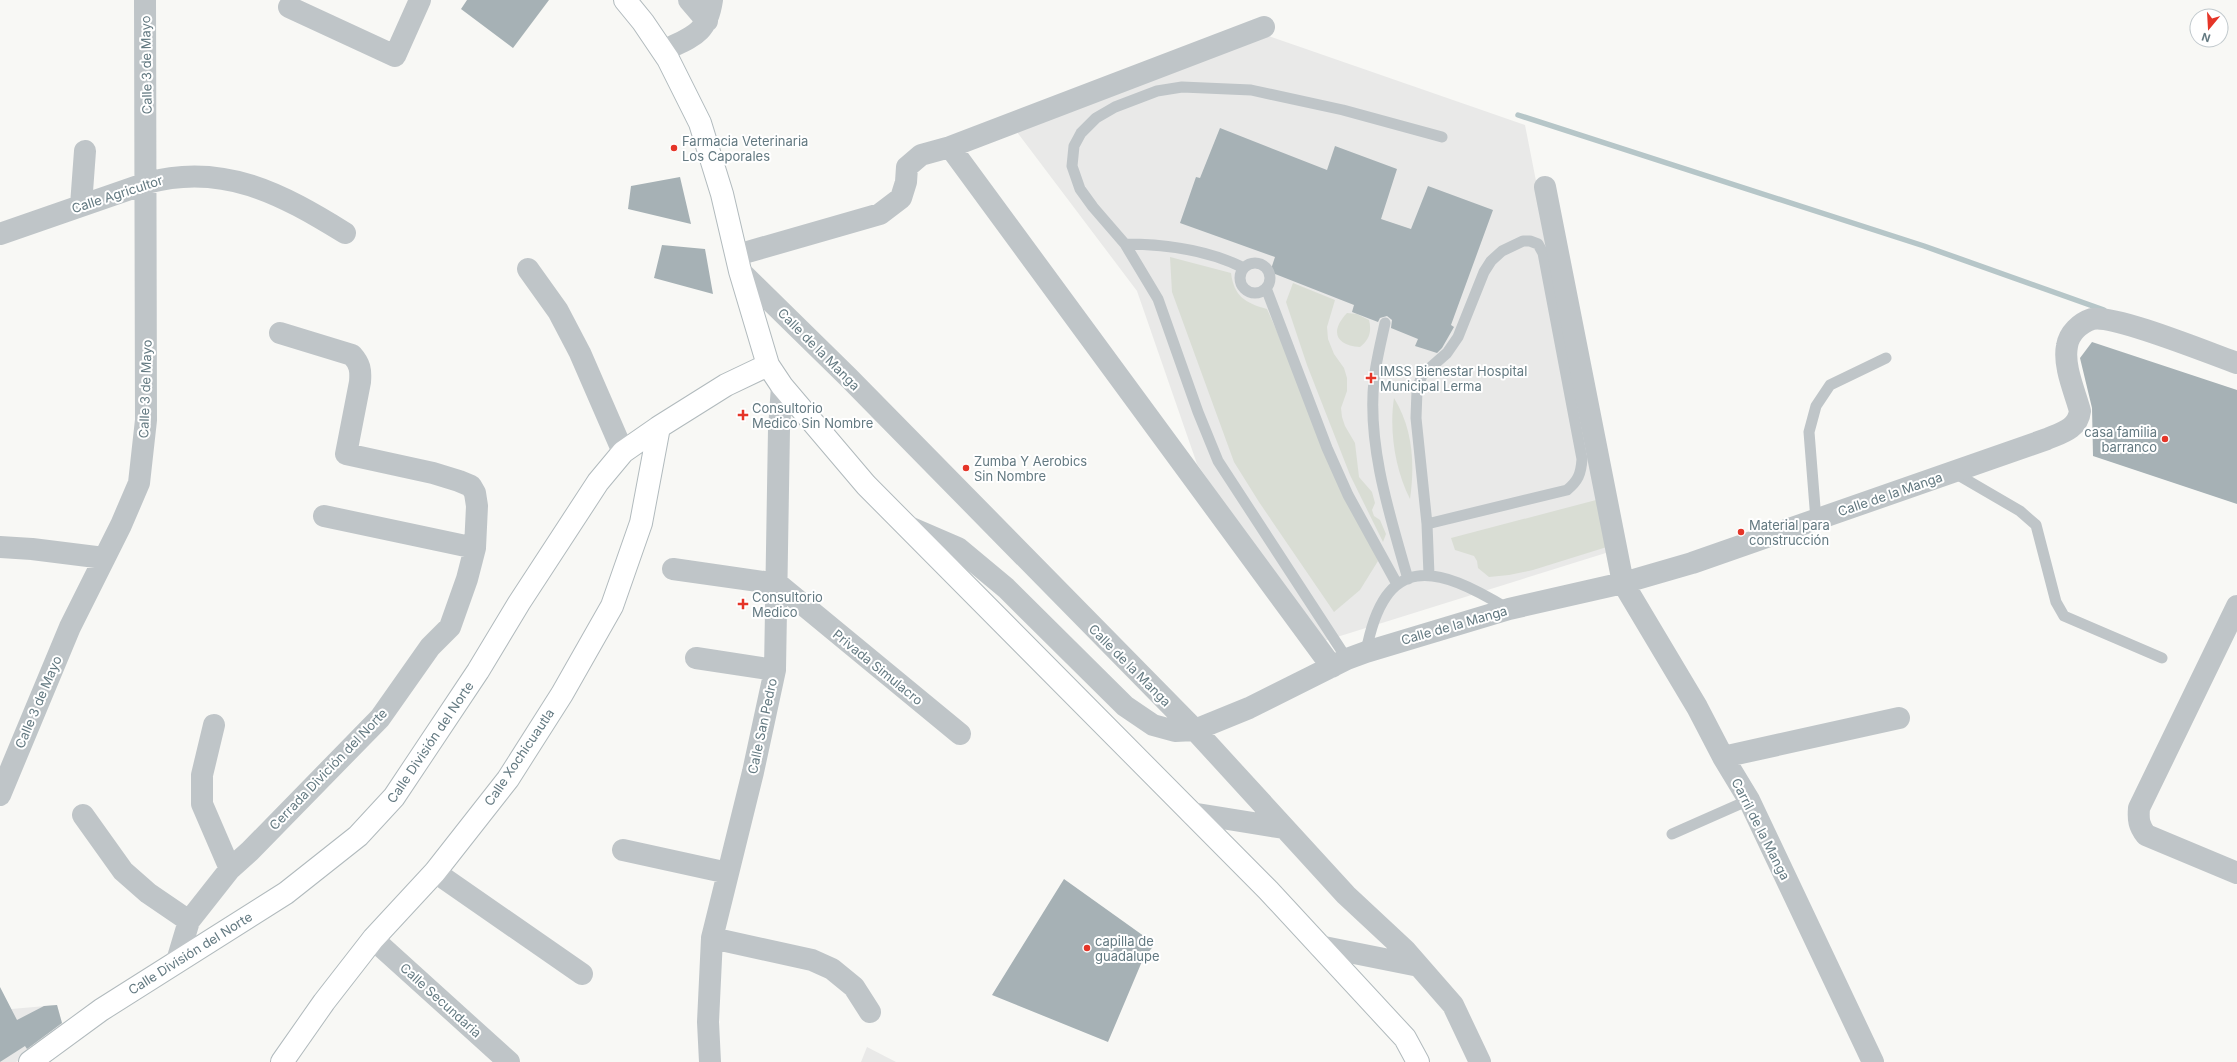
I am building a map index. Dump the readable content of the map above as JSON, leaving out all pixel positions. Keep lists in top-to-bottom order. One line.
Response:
{"streets":{"main road":["Calle División del Norte","Calle Xochicuautla"],"street":["Calle 3 de Mayo","Calle Agricultor","Calle de la Manga","Privada Simulacro","Calle San Pedro","Cerrada Divición del Norte","Carril de la Manga","Calle Secundaria"]},"crossings":[["Calle 3 de Mayo","Calle Agricultor"],["Calle de la Manga","Carril de la Manga"],["Privada Simulacro","Calle San Pedro"],["Calle División del Norte","Calle Xochicuautla"],["Calle División del Norte","Cerrada Divición del Norte"],["Calle Xochicuautla","Calle Secundaria"]],"places":{"other":["Farmacia Veterinaria Los Caporales","casa familia barranco","Zumba Y Aerobics Sin Nombre","Material para construcción","capilla de guadalupe"],"health":["IMSS Bienestar Hospital Municipal Lerma","Consultorio Medico Sin Nombre","Consultorio Medico"]},"north":"bottom"}
